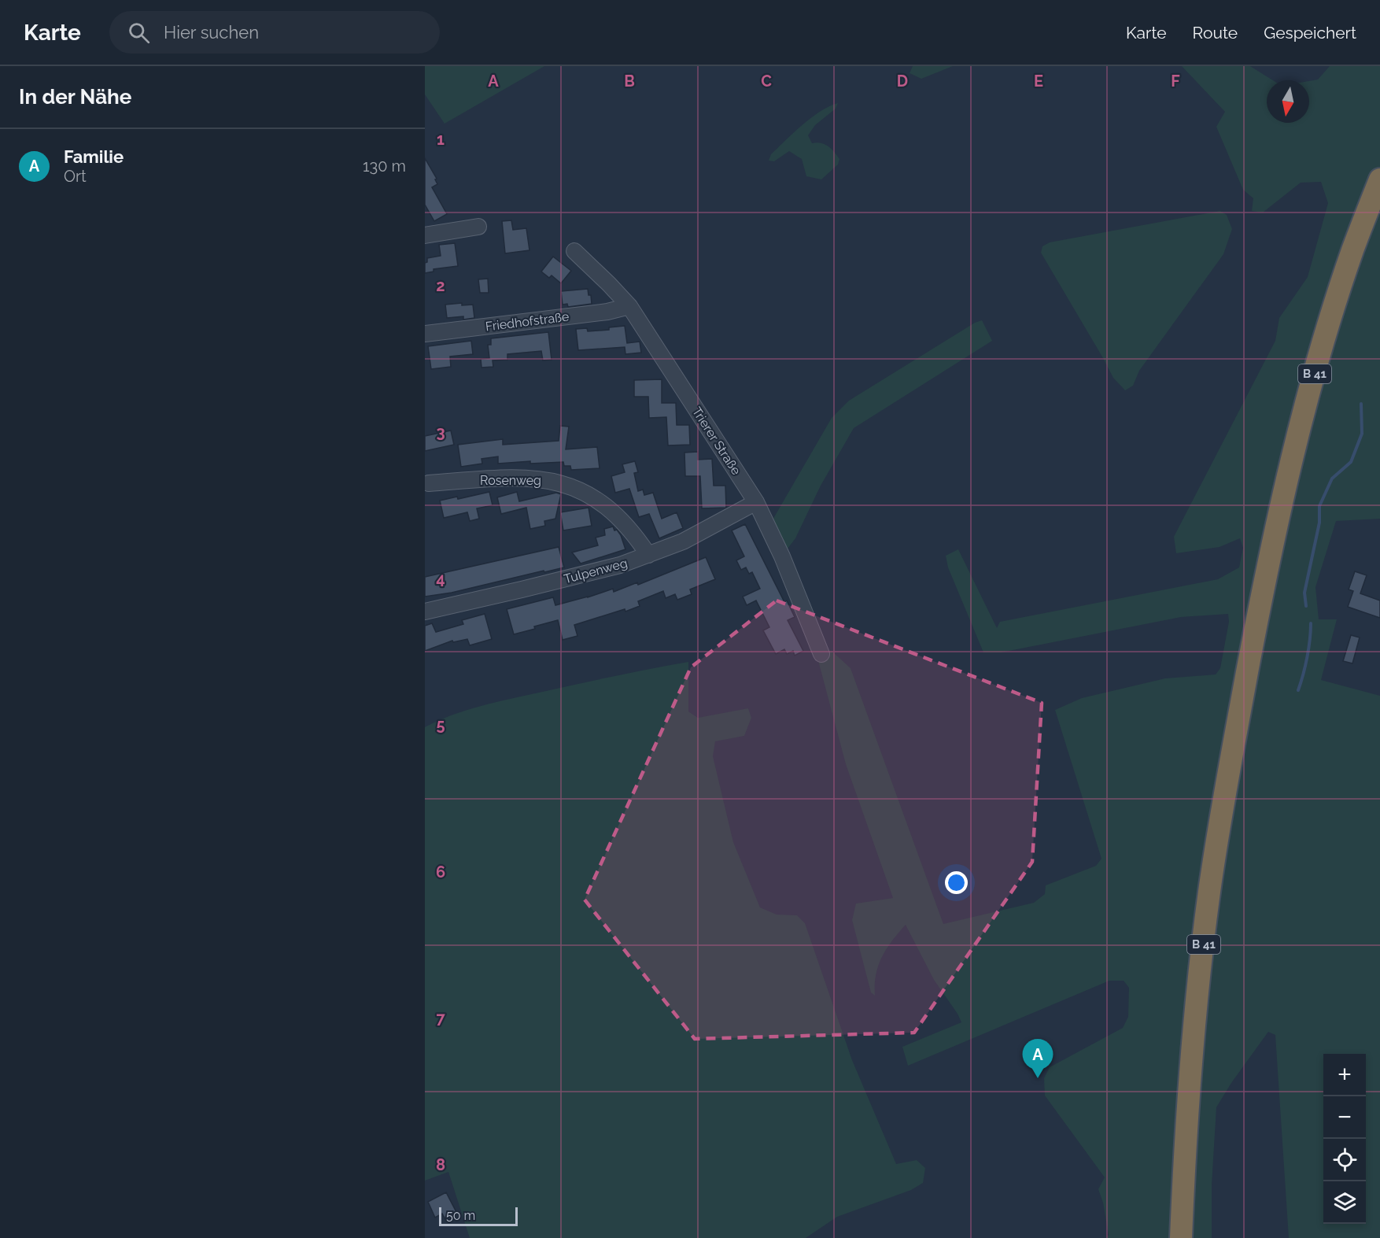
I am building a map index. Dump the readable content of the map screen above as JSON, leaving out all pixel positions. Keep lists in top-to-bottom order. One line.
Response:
{"streets":{"highway":["B 41"],"street":["Friedhofstraße","Trierer Straße","Rosenweg","Tulpenweg"]},"crossings":[["Friedhofstraße","Trierer Straße"],["Trierer Straße","Tulpenweg"],["Rosenweg","Tulpenweg"]],"scale_bar":"50 m","north":"bottom","page":{"header":"Karte","search":"Hier suchen","nav":["Karte","Route","Gespeichert"],"heading":"In der Nähe","list":[{"mark":"A","name":"Familie","note":"Ort","value":"130 m"}],"pins":"A","map_buttons":["+","−"],"scale":"50 m"},"grid":{"columns":["A","B","C","D","E","F"],"rows":["1","2","3","4","5","6","7","8"]}}
